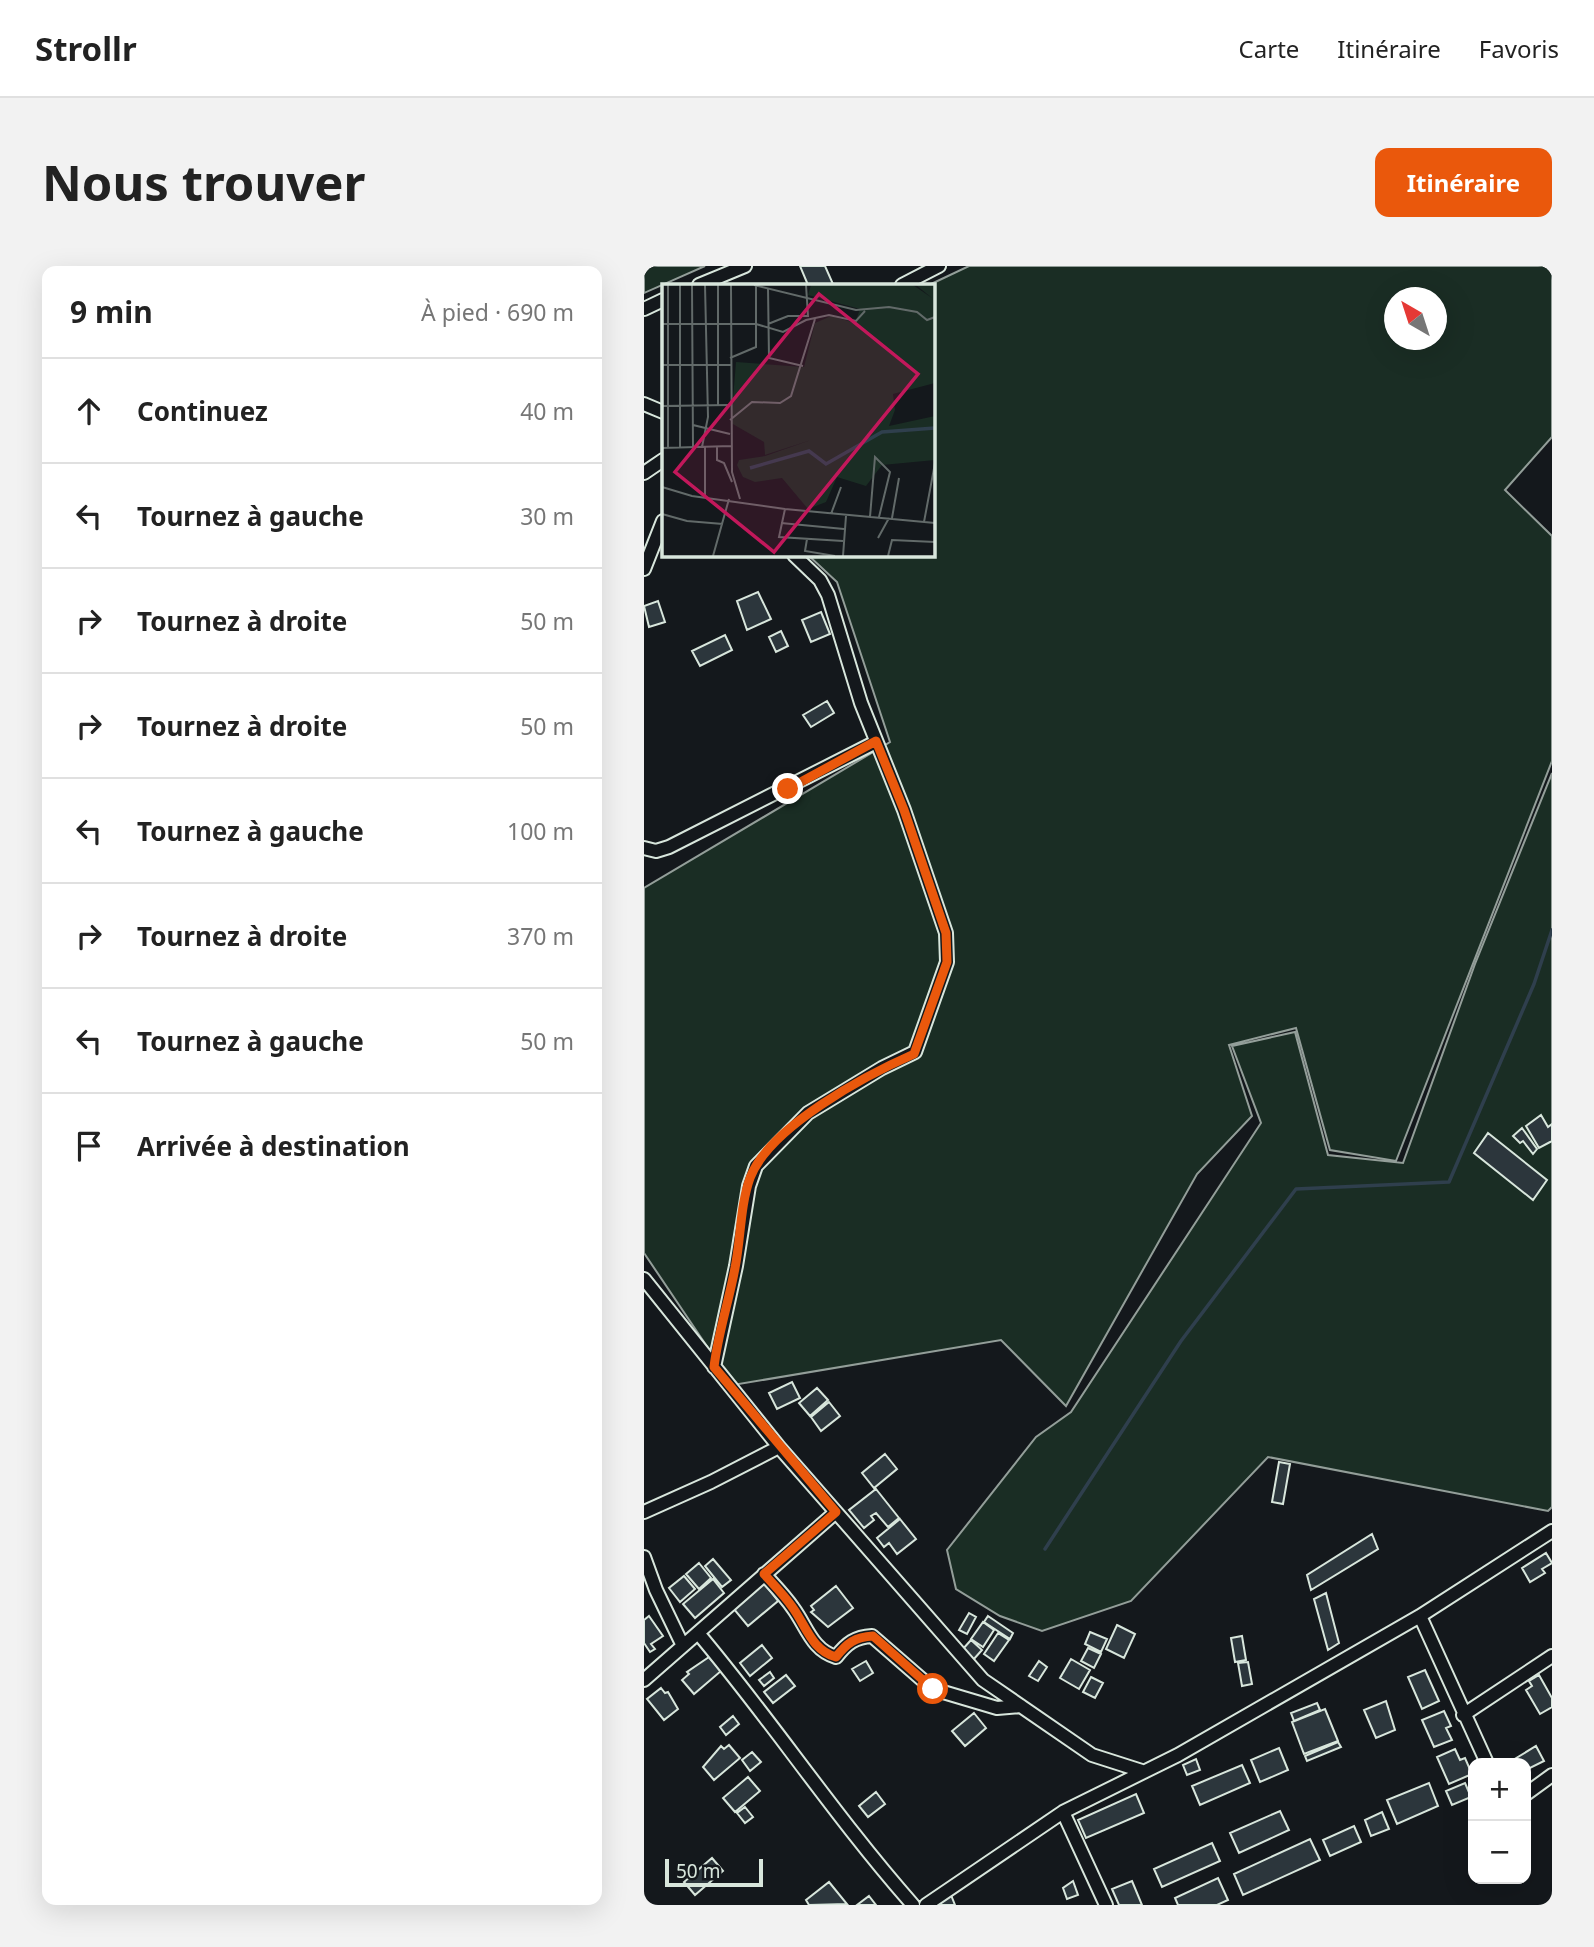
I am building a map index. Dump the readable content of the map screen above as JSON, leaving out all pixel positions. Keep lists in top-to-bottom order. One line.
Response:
{"scale_bar":"50 m","north":"top left","page":{"header":"Strollr","nav":["Carte","Itinéraire","Favoris"],"buttons":"Itinéraire","title":"Nous trouver","heading":["9 min","À pied · 690 m"],"list":[["Continuez","40 m"],["Tournez à gauche","30 m"],["Tournez à droite","50 m"],["Tournez à droite","50 m"],["Tournez à gauche","100 m"],["Tournez à droite","370 m"],["Tournez à gauche","50 m"],"Arrivée à destination"],"map_buttons":["+","−"],"scale":"50 m"}}
